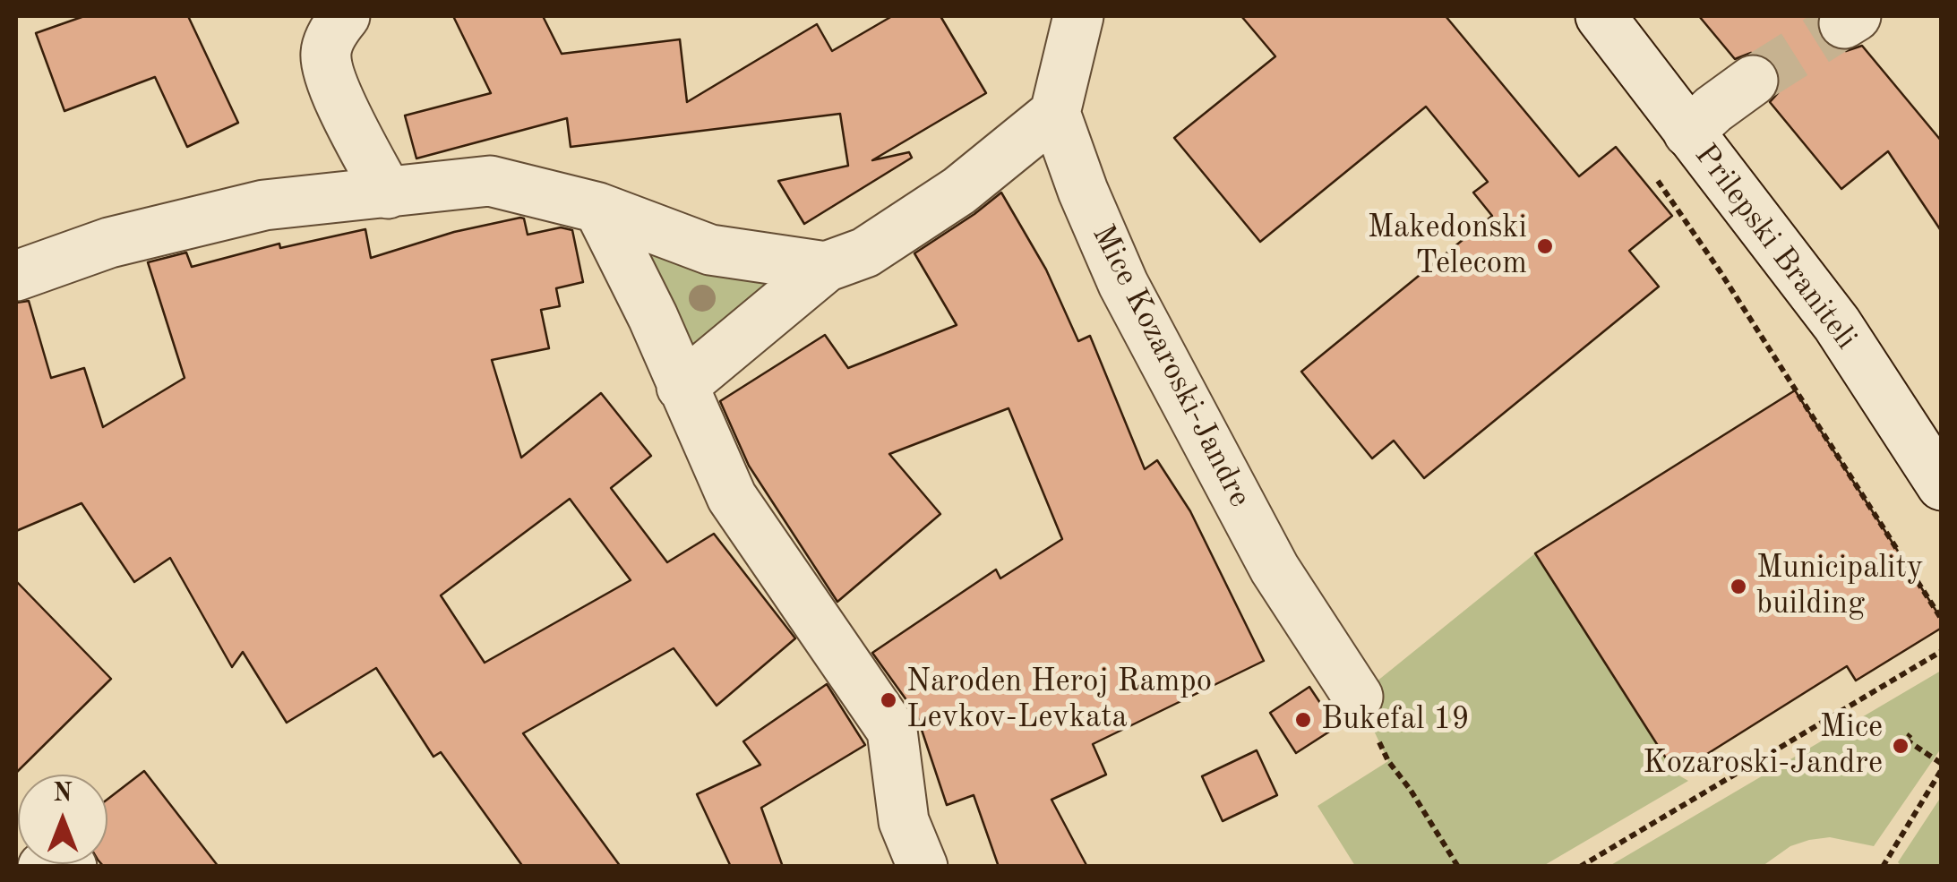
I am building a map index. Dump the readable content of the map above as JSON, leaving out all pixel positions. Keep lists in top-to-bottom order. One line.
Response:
{"streets":{"street":["Prilepski Braniteli","Mice Kozaroski-Jandre"]},"places":["Makedonski Telecom","Municipality building","Naroden Heroj Rampo Levkov-Levkata","Bukefal 19","Mice Kozaroski-Jandre"],"north":"top"}
